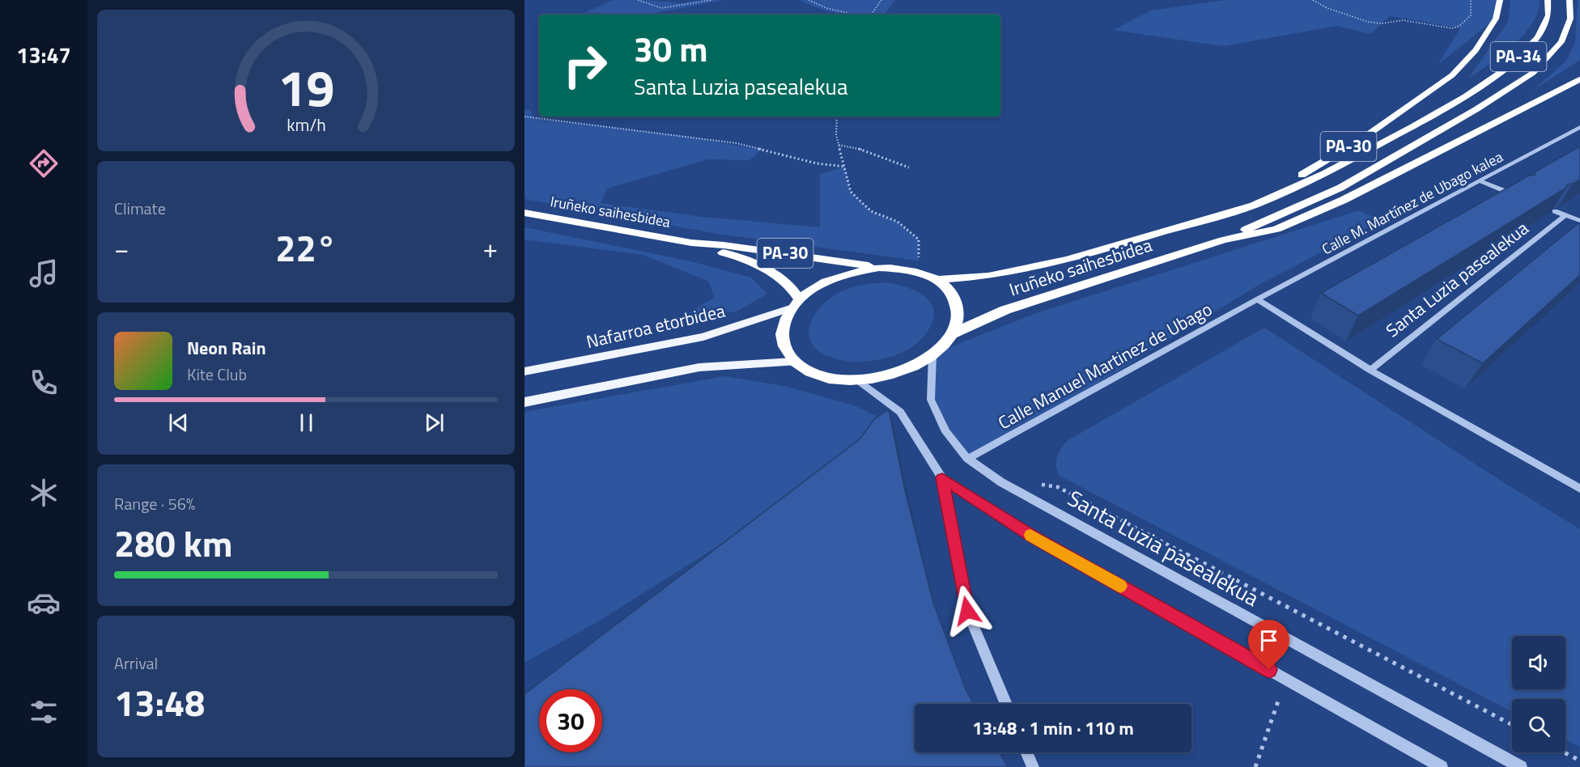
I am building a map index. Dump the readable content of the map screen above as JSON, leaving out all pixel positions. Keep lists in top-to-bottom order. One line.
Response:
{"streets":{"highway":["PA-34","PA-30","Iruñeko saihesbidea"],"main road":["Nafarroa etorbidea"],"street":["Calle M. Martínez de Ubago kalea","Santa Luzia pasealekua","Calle Manuel Martinez de Ubago"]},"crossings":[["PA-34","PA-30"],["PA-34","Iruñeko saihesbidea"],["PA-30","Iruñeko saihesbidea"],["PA-30","Santa Luzia pasealekua"],["PA-30","Nafarroa etorbidea"],["Calle M. Martínez de Ubago kalea","Calle Manuel Martinez de Ubago"],["Iruñeko saihesbidea","Santa Luzia pasealekua"],["Iruñeko saihesbidea","Nafarroa etorbidea"],["Santa Luzia pasealekua","Nafarroa etorbidea"],["Santa Luzia pasealekua","Calle Manuel Martinez de Ubago"]],"page":{"tabs":"13:47","turn":["30 m","Santa Luzia pasealekua"],"tile":["Climate",["Range · 56%","280 km"],["Arrival","13:48"]],"heat":["−","22°","+"],"song":["Neon Rain","Kite Club"],"limit":"30","trip":"13:48 · 1 min · 110 m","gauge":["19","km/h"]}}
